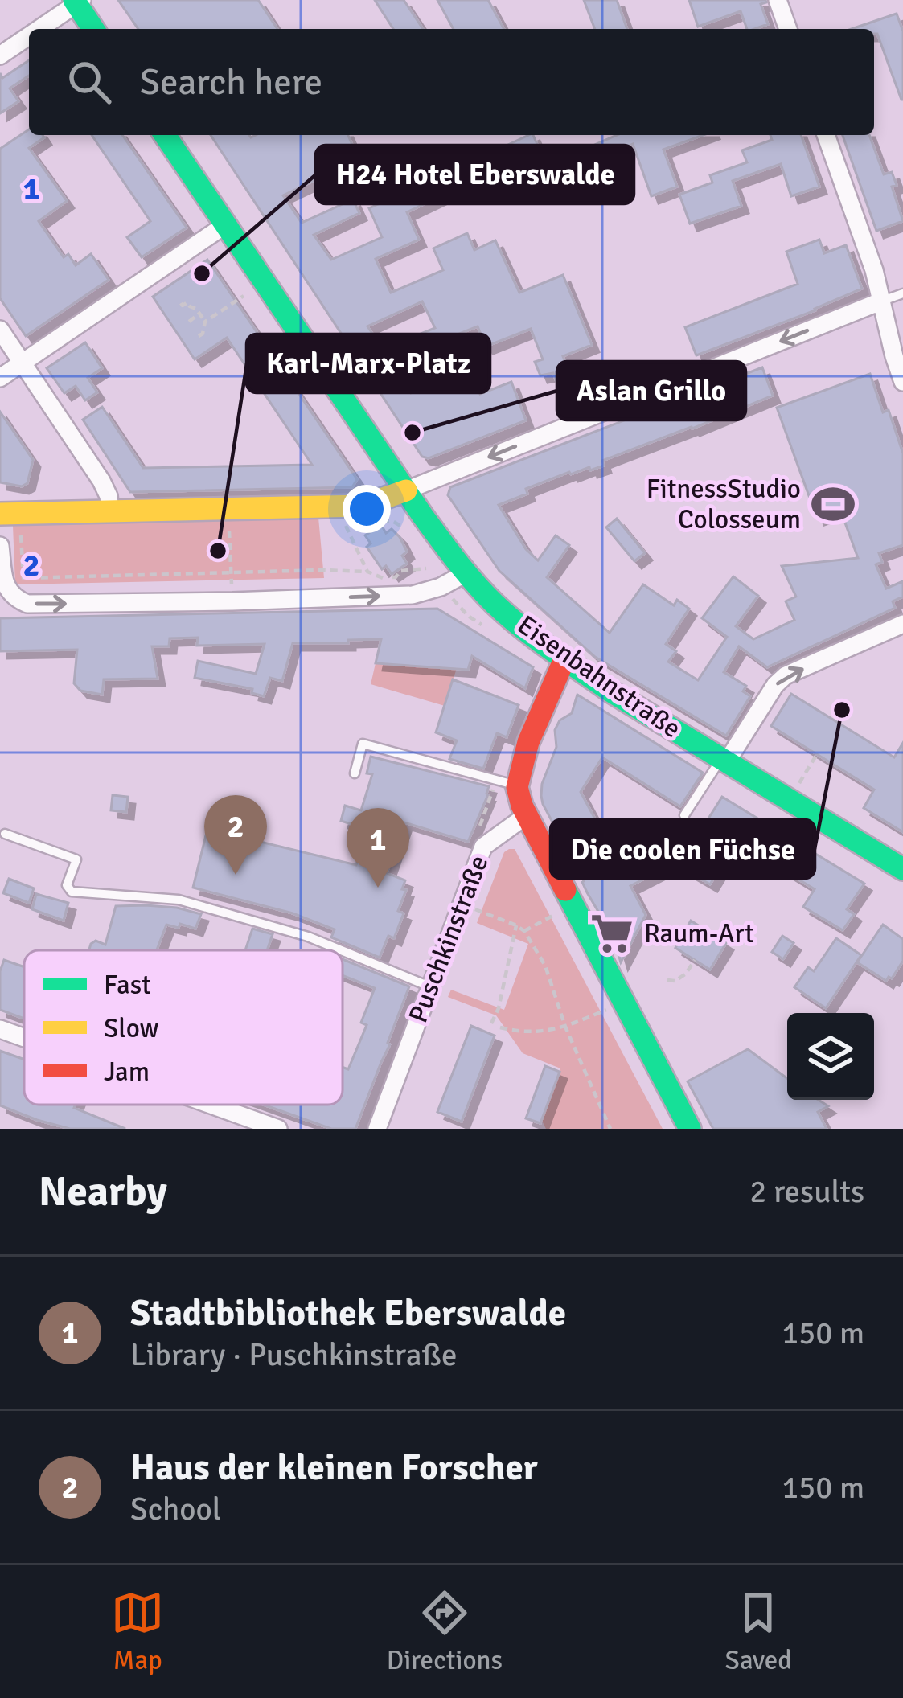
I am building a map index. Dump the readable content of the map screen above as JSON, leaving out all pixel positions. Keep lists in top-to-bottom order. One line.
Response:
{"streets":{"main road":["Eisenbahnstraße"],"street":["Puschkinstraße"]},"places":{"other":["H24 Hotel Eberswalde","Aslan Grillo","Karl-Marx-Platz","Die coolen Füchse"],"sports":["FitnessStudio Colosseum"],"supermarket":["Raum-Art"]},"legend":["Fast","Slow","Jam"],"page":{"search":"Search here","pins":["2","1"],"heading":["Nearby","2 results"],"list":[{"mark":"1","name":"Stadtbibliothek Eberswalde","note":"Library · Puschkinstraße","value":"150 m"},{"mark":"2","name":"Haus der kleinen Forscher","note":"School","value":"150 m"}],"nav":["Map","Directions","Saved"]},"grid":{"rows":["1","2"]}}
